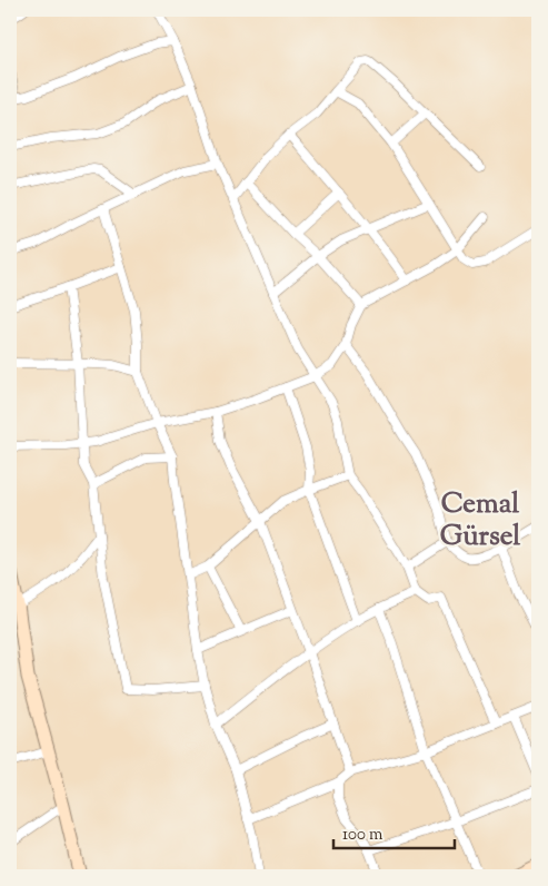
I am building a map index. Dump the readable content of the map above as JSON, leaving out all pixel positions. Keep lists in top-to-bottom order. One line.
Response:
{"districts":["Cemal Gürsel"],"scale_bar":"100 m"}
